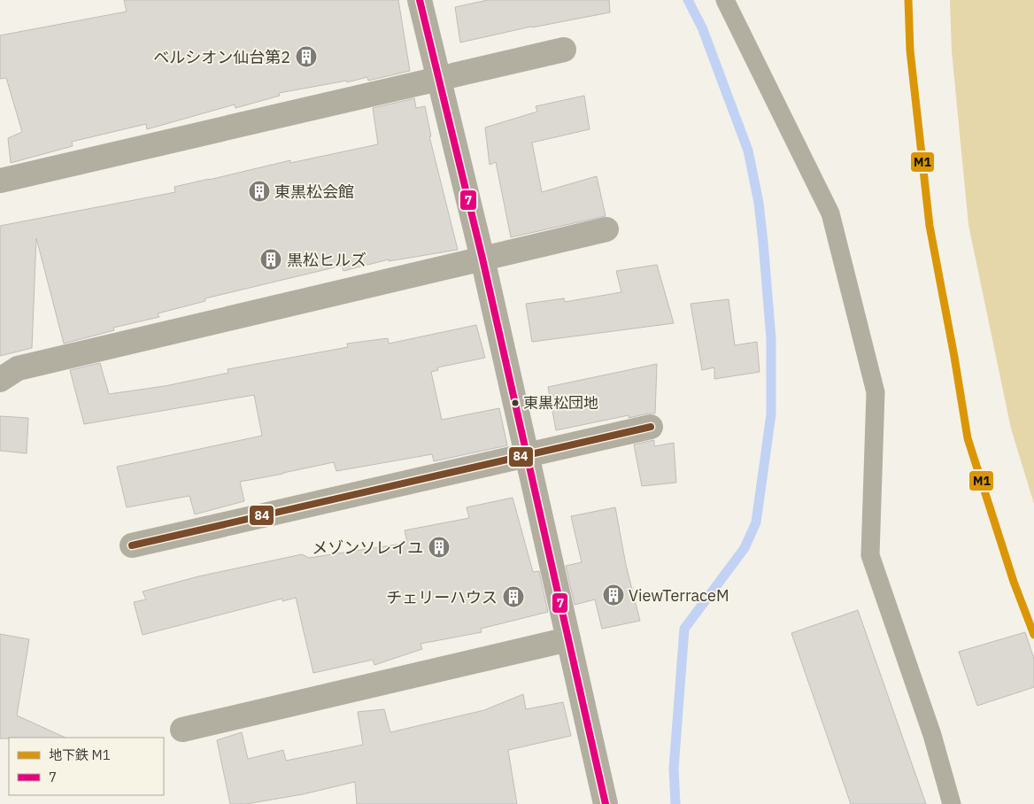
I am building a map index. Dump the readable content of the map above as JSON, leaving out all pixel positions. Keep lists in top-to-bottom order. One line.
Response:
{"places":{"building":["ベルシオン仙台第2","東黒松会館","黒松ヒルズ","メゾンソレイユ","ViewTerraceM","チェリーハウス"],"other":["東黒松団地"]},"lines":["metro line M1","transit line 7","transit line 84"],"legend":["地下鉄 M1","7"]}
